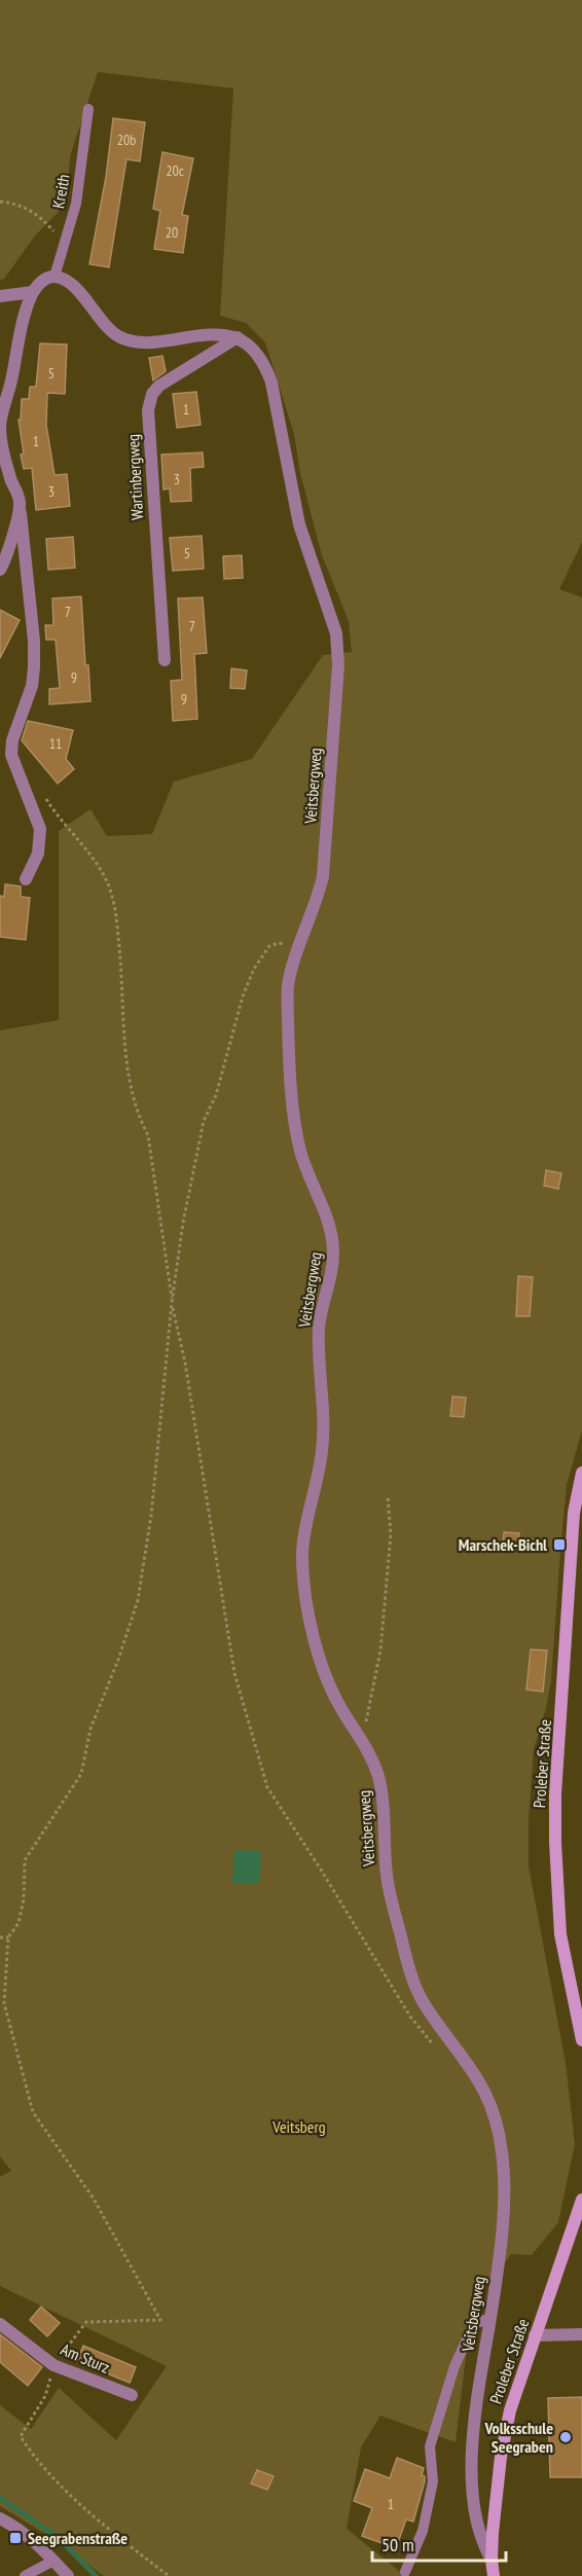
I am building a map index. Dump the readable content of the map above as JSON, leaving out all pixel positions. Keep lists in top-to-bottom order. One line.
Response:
{"streets":{"main road":["Proleber Straße"],"street":["Wartinbergweg","Veitsbergweg","Am Sturz"],"lane":["Kreith"]},"crossings":[["Wartinbergweg","Veitsbergweg"],["Veitsbergweg","Proleber Straße"]],"parks":["Veitsberg"],"places":{"transit":["Marschek-Bichl","Seegrabenstraße"],"other":["Volksschule Seegraben"]},"house_numbers":["20b","20c","20","5","1","1","3","3","5","7","7","9","9","11","1"],"scale_bar":"50 m"}
